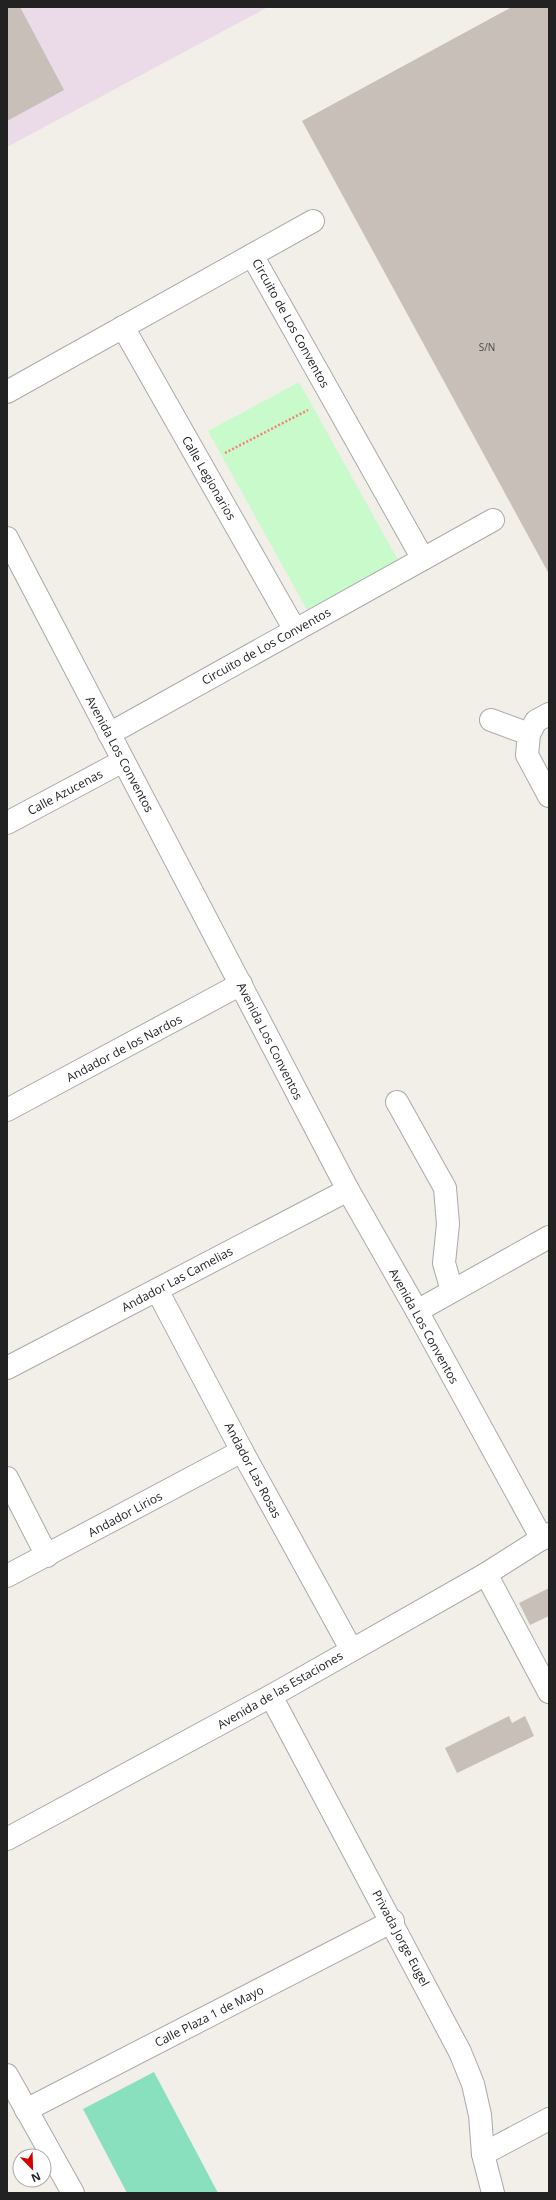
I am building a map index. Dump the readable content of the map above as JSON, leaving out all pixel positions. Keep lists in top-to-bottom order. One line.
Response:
{"streets":{"street":["Circuito de Los Conventos","Calle Legionarios","Avenida Los Conventos","Calle Azucenas","Andador de los Nardos","Andador Las Camelias","Andador Las Rosas","Andador Lirios","Avenida de las Estaciones","Privada Jorge Eugel","Calle Plaza 1 de Mayo"]},"crossings":[["Circuito de Los Conventos","Calle Legionarios"],["Circuito de Los Conventos","Avenida Los Conventos"],["Avenida Los Conventos","Calle Azucenas"],["Avenida Los Conventos","Andador de los Nardos"],["Avenida Los Conventos","Andador Las Camelias"],["Avenida Los Conventos","Avenida de las Estaciones"],["Andador Las Camelias","Andador Las Rosas"],["Andador Las Rosas","Andador Lirios"],["Andador Las Rosas","Avenida de las Estaciones"],["Avenida de las Estaciones","Privada Jorge Eugel"],["Privada Jorge Eugel","Calle Plaza 1 de Mayo"]],"house_numbers":["S/N"],"north":"bottom right"}
